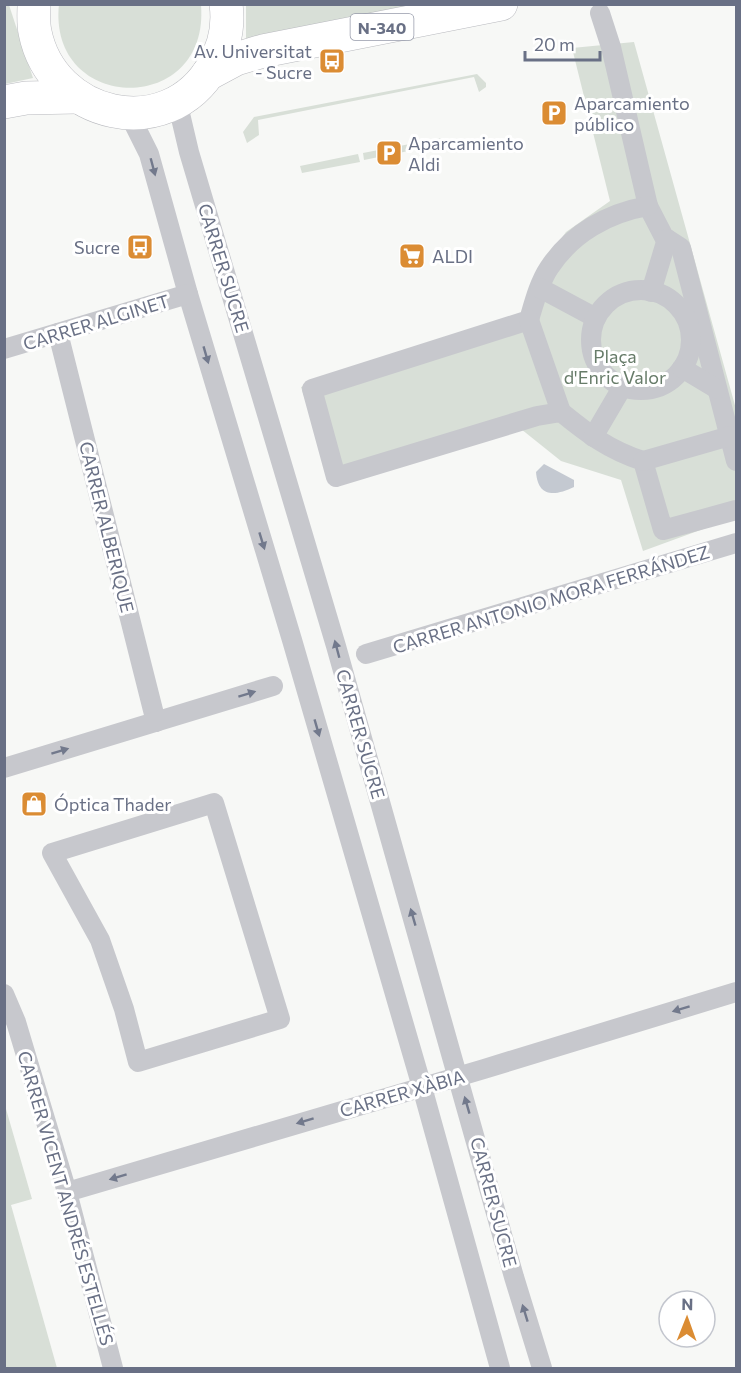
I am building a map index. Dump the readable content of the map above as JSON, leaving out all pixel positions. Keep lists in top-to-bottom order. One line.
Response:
{"streets":{"highway":["N-340"],"street":["CARRER SUCRE","CARRER ALGINET","CARRER ALBERIQUE","CARRER ANTONIO MORA FERRÁNDEZ","CARRER XÀBIA","CARRER VICENT ANDRÉS ESTELLÉS"]},"crossings":[["N-340","CARRER SUCRE"],["CARRER SUCRE","CARRER XÀBIA"],["CARRER ALGINET","CARRER ALBERIQUE"],["CARRER XÀBIA","CARRER VICENT ANDRÉS ESTELLÉS"]],"one_way":["CARRER XÀBIA"],"parks":["Plaça d'Enric Valor"],"places":{"bus stop":["Av. Universitat - Sucre","Sucre"],"parking":["Aparcamiento público","Aparcamiento Aldi"],"supermarket":["ALDI"],"shop":["Óptica Thader"]},"scale_bar":"20 m","north":"top"}
